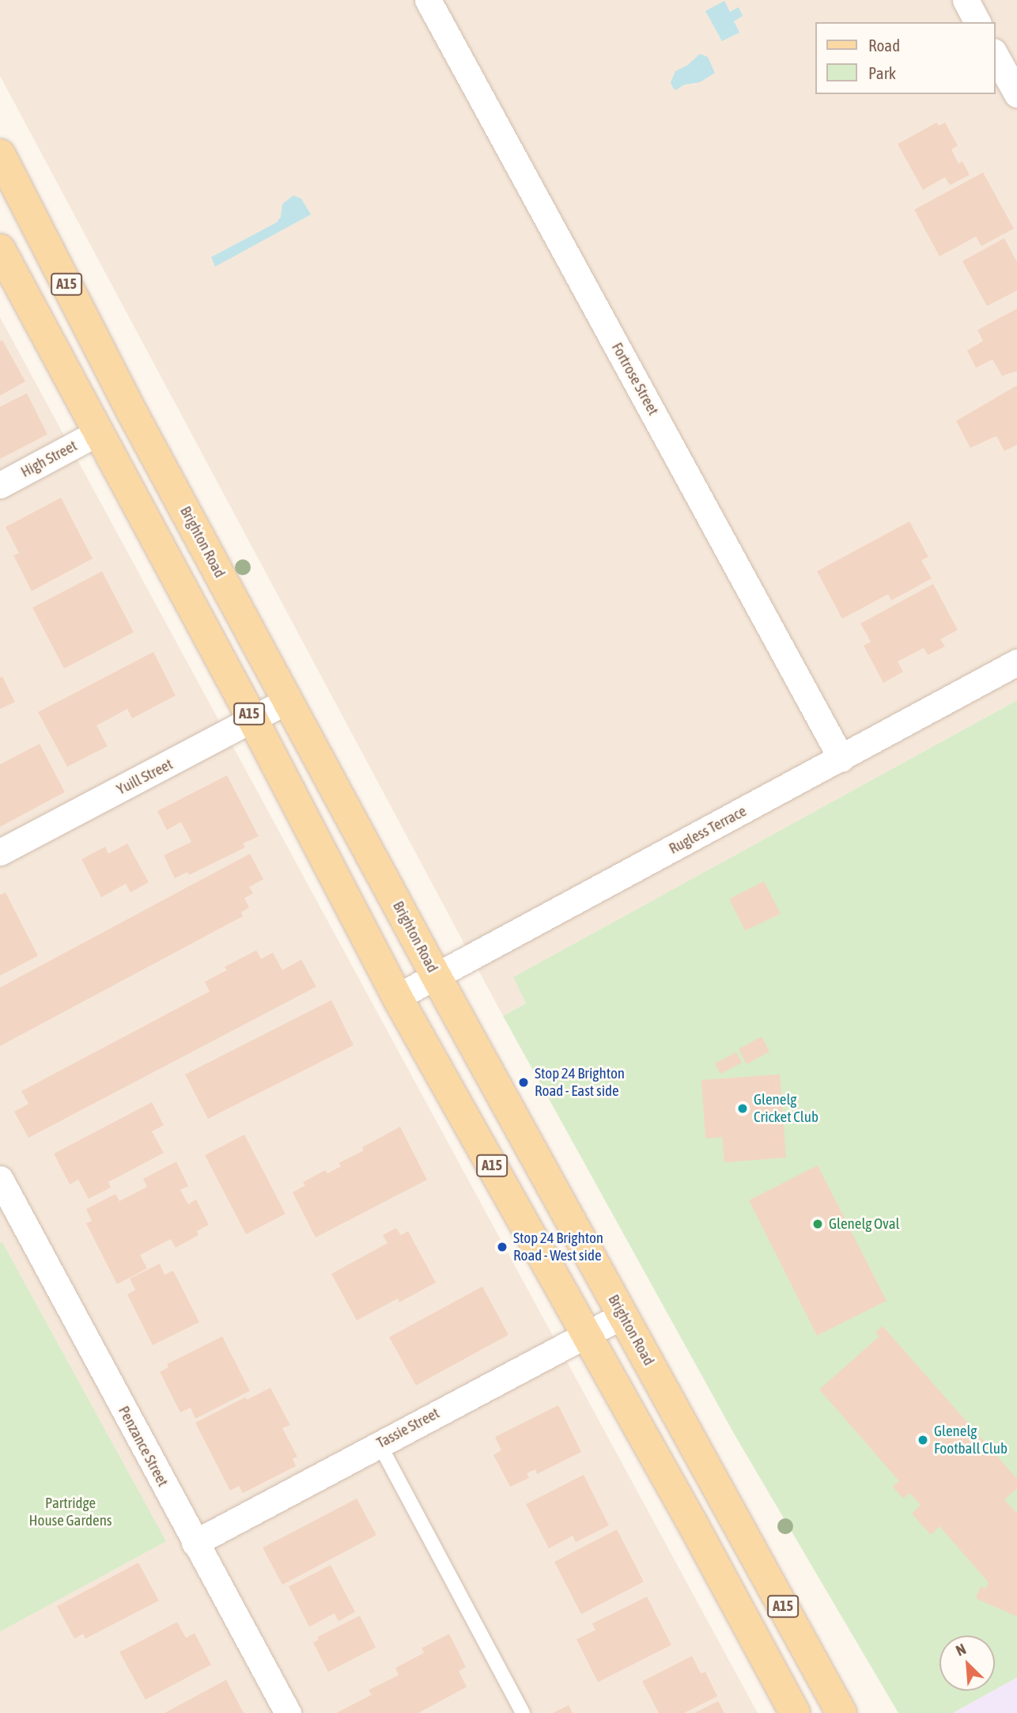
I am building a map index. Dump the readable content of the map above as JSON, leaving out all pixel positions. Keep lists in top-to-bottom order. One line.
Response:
{"streets":{"main road":["A15","Brighton Road"],"street":["Fortrose Street","High Street","Yuill Street","Rugless Terrace","Tassie Street","Penzance Street"]},"crossings":[["A15","High Street"],["A15","Yuill Street"],["A15","Rugless Terrace"],["A15","Tassie Street"],["Fortrose Street","Rugless Terrace"],["Brighton Road","Yuill Street"],["Brighton Road","Rugless Terrace"],["Brighton Road","Tassie Street"],["Tassie Street","Penzance Street"]],"parks":["Partridge House Gardens"],"places":["Stop 24 Brighton Road - East side","Glenelg Cricket Club","Glenelg Oval","Stop 24 Brighton Road - West side","Glenelg Football Club"],"legend":["Road","Park"],"north":"top left"}
